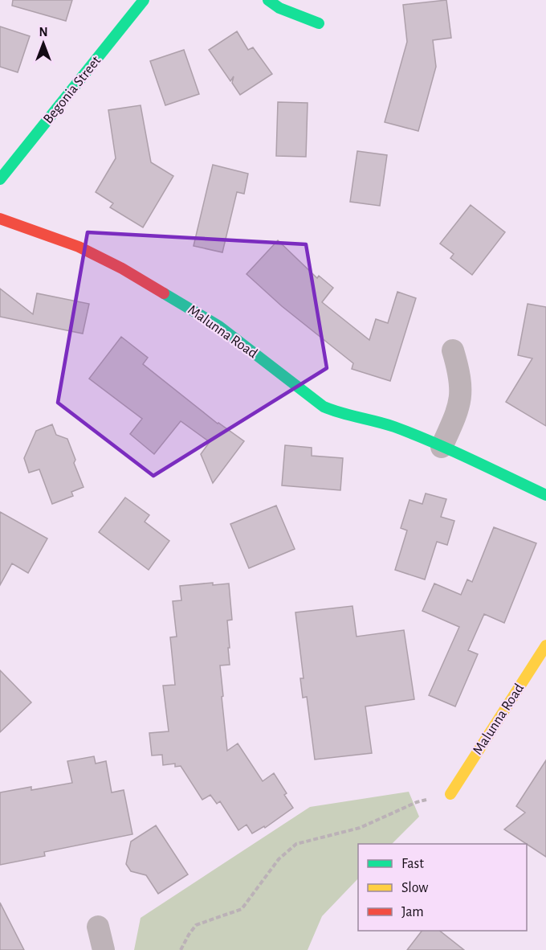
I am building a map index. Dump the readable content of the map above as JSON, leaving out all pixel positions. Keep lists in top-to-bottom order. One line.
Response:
{"streets":{"street":["Begonia Street","Malunna Road"]},"legend":["Fast","Slow","Jam"],"north":"top"}
